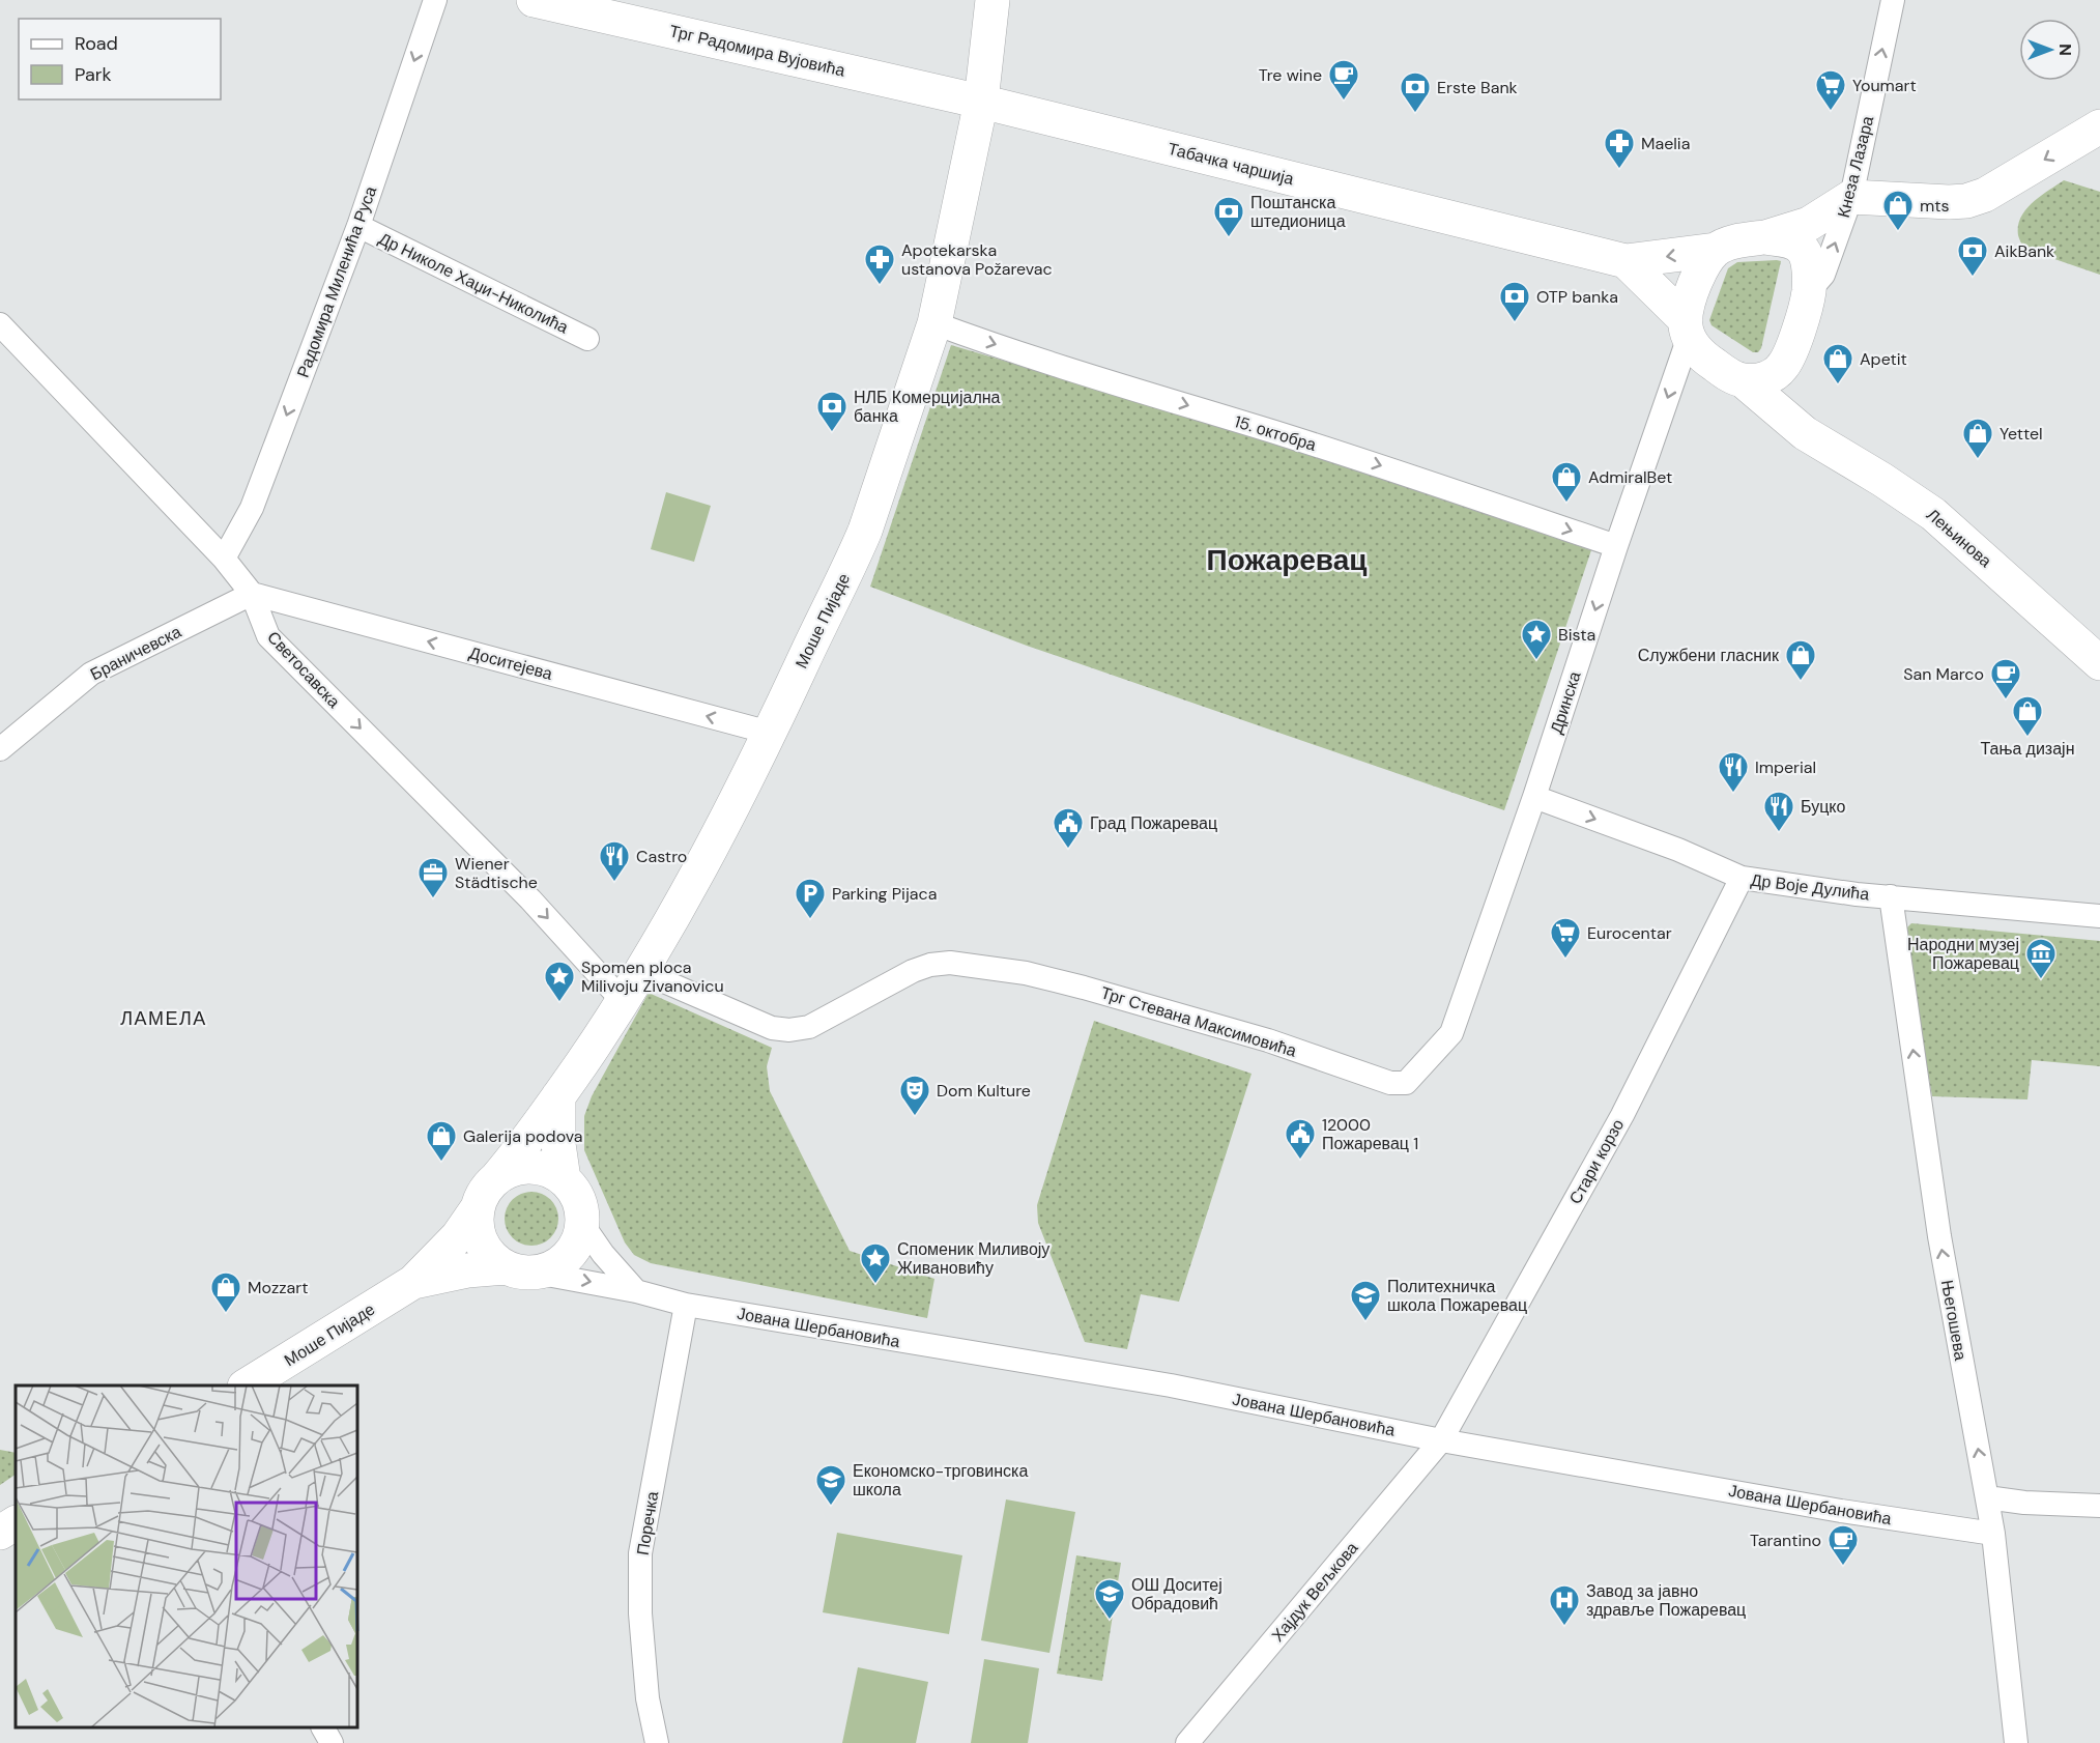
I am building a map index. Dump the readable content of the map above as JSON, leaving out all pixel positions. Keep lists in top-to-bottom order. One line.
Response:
{"streets":{"street":["Трг Радомира Вујовића","Табачка чаршија","Кнеза Лазара","Радомира Миленића Руса","Др Николе Хаџи-Николића","15. октобра","Лењинова","Моше Пијаде","Браничевска","Доситејева","Светосавска","Дринска","Др Воје Дулића","Трг Стевана Максимовића","Стари корзо","Његошева","Јована Шербановића","Поречка","Хајдук Вељкова"]},"crossings":[["Трг Радомира Вујовића","Табачка чаршија"],["Трг Радомира Вујовића","Моше Пијаде"],["Табачка чаршија","Кнеза Лазара"],["Табачка чаршија","Лењинова"],["Табачка чаршија","Моше Пијаде"],["Табачка чаршија","Дринска"],["Кнеза Лазара","Лењинова"],["Кнеза Лазара","Дринска"],["Радомира Миленића Руса","Др Николе Хаџи-Николића"],["Радомира Миленића Руса","Светосавска"],["15. октобра","Моше Пијаде"],["15. октобра","Дринска"],["Лењинова","Дринска"],["Моше Пијаде","Доситејева"],["Моше Пијаде","Светосавска"],["Моше Пијаде","Трг Стевана Максимовића"],["Моше Пијаде","Јована Шербановића"],["Браничевска","Доситејева"],["Браничевска","Светосавска"],["Доситејева","Светосавска"],["Дринска","Др Воје Дулића"],["Дринска","Трг Стевана Максимовића"],["Др Воје Дулића","Стари корзо"],["Др Воје Дулића","Његошева"],["Стари корзо","Јована Шербановића"],["Стари корзо","Хајдук Вељкова"],["Његошева","Јована Шербановића"],["Јована Шербановића","Поречка"],["Јована Шербановића","Хајдук Вељкова"]],"one_way":["Кнеза Лазара","Радомира Миленића Руса","15. октобра","Доситејева","Светосавска","Дринска","Др Воје Дулића","Његошева"],"districts":["Пожаревац","ЛАМЕЛА"],"places":{"cafe":["Tre wine","San Marco","Tarantino"],"supermarket":["Youmart","Eurocentar"],"bank":["Erste Bank","Поштанска штедионица","AikBank","OTP banka","НЛБ Комерцијална банка"],"pharmacy":["Maelia","Apotekarska ustanova Požarevac"],"shop":["mts","Apetit","Yettel","AdmiralBet","Службени гласник","Тања дизајн","Galerija podova","Mozzart"],"place":["Bista","Spomen ploca Milivoju Zivanovicu","Споменик Миливоју Живановићу"],"restaurant":["Imperial","Буцко","Castro"],"public building":["Град Пожаревац","12000 Пожаревац 1"],"office":["Wiener Städtische"],"parking":["Parking Pijaca"],"museum":["Народни музеј Пожаревац"],"theatre":["Dom Kulture"],"school or university":["Политехничка школа Пожаревац","Економско-трговинска школа","ОШ Доситеј Обрадовић"],"hospital":["Завод за јавно здравље Пожаревац"]},"legend":["Road","Park"],"north":"right"}
